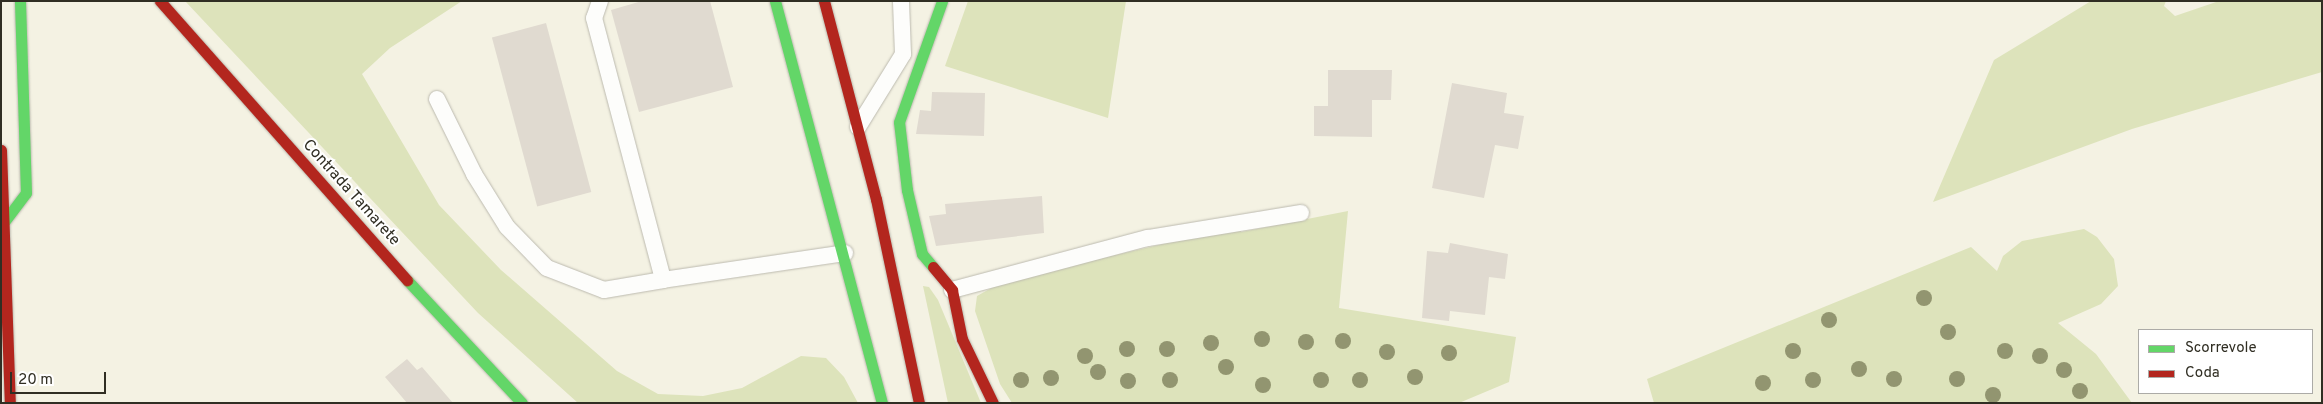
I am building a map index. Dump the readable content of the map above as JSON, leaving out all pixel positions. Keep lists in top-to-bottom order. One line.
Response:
{"streets":{"main road":["Contrada Tamarete"]},"legend":["Scorrevole","Coda"],"scale_bar":"20 m"}
